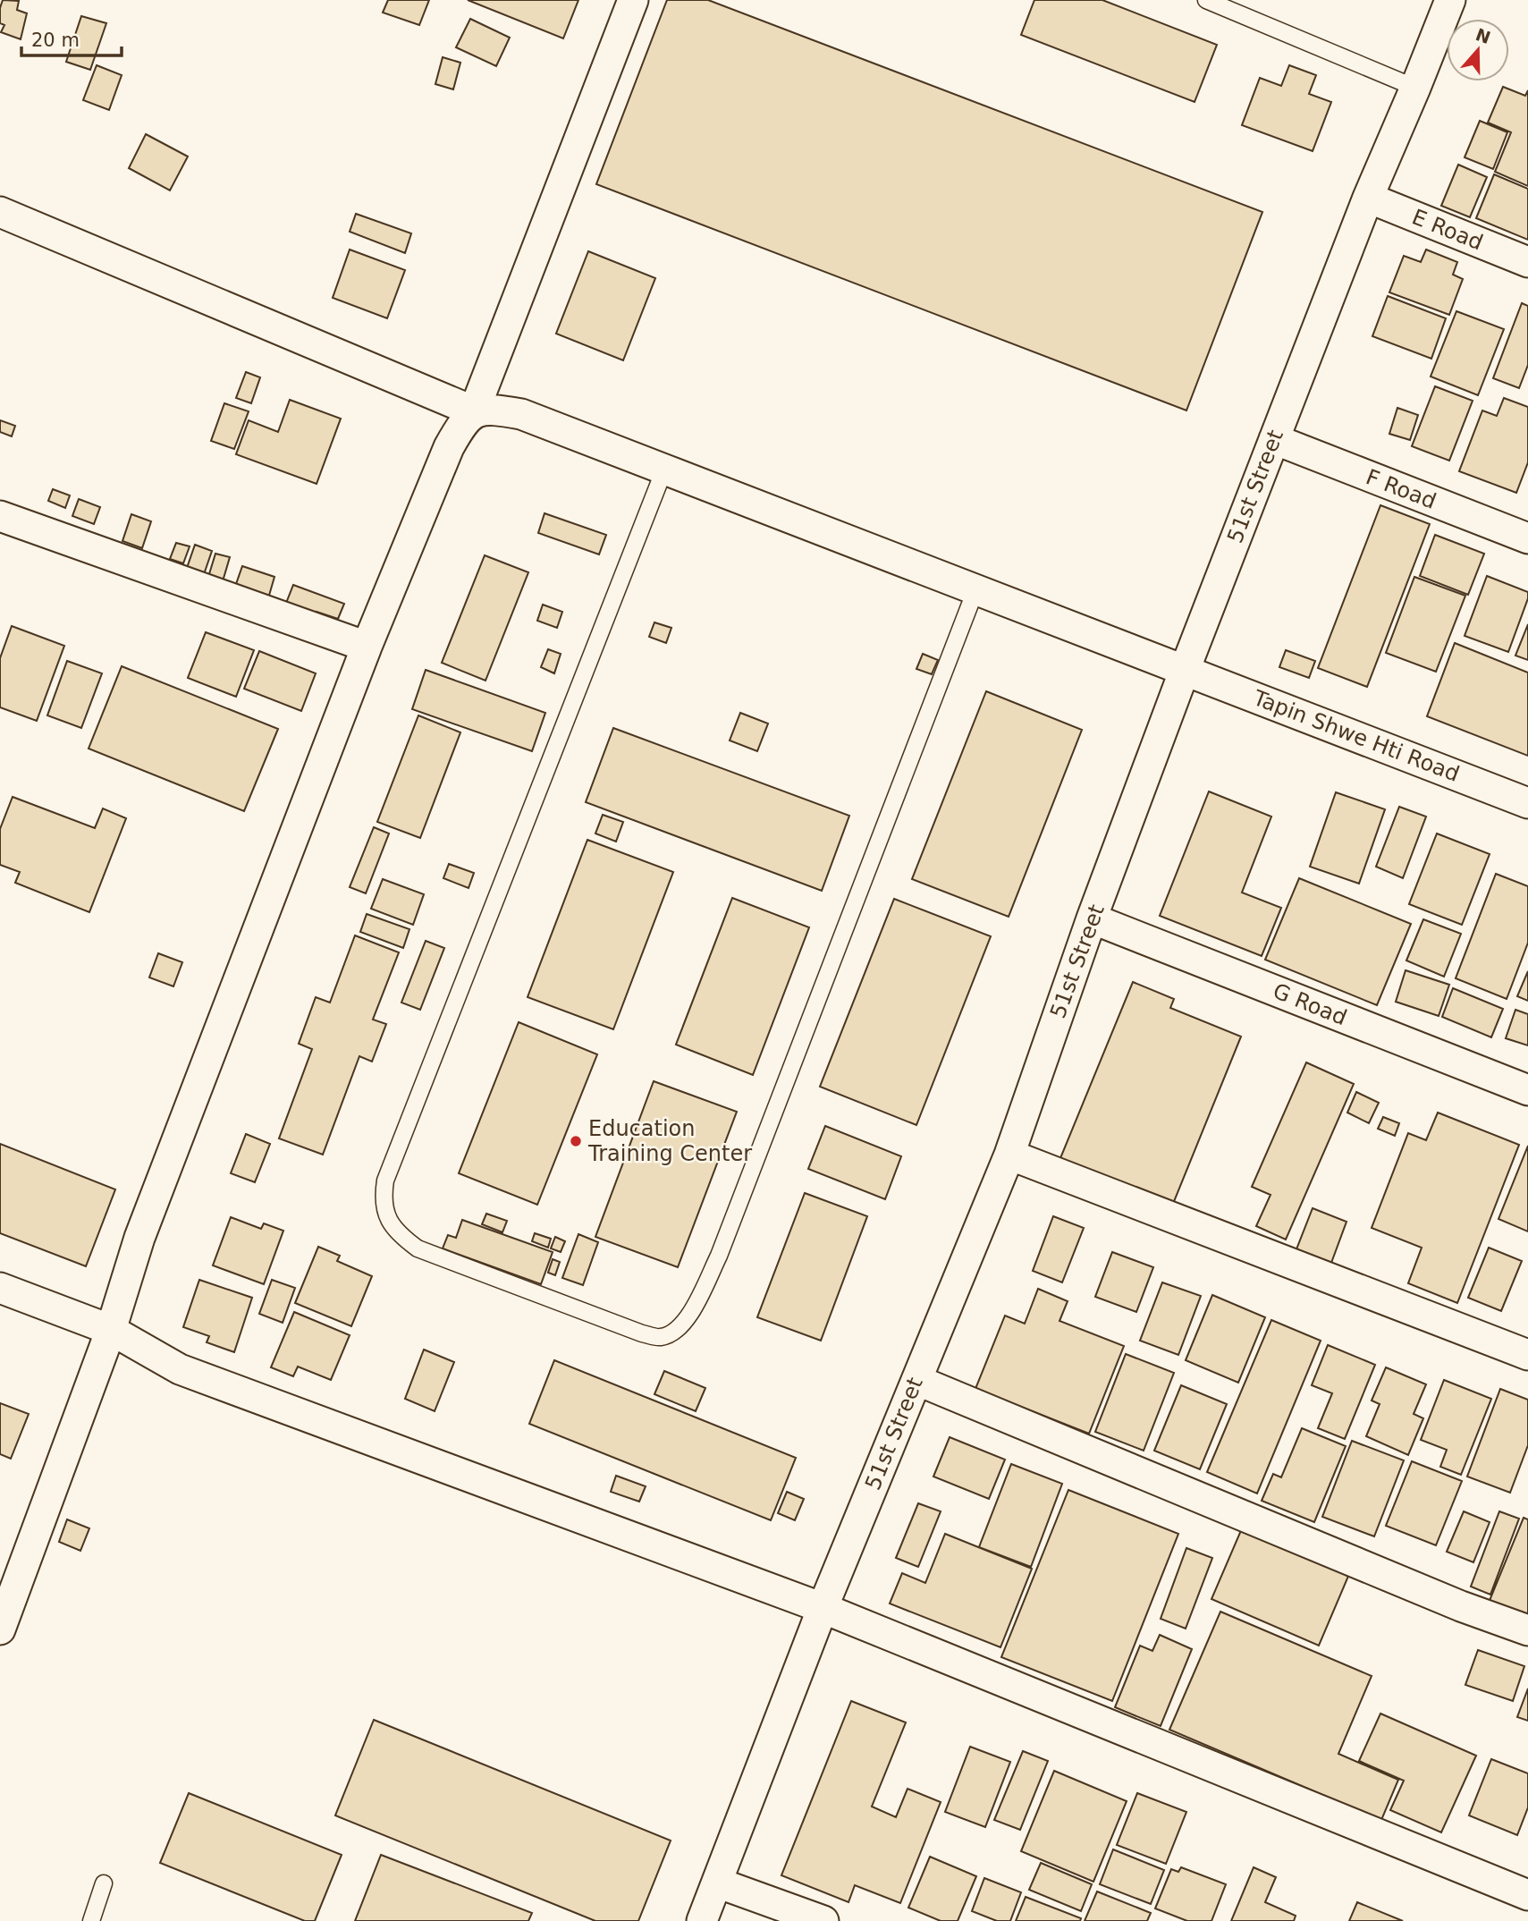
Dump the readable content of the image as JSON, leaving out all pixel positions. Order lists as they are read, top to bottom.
{
  "streets": {
    "street": [
      "E Road",
      "51st Street",
      "F Road",
      "Tapin Shwe Hti Road",
      "G Road"
    ]
  },
  "crossings": [
    ["E Road", "51st Street"],
    ["51st Street", "F Road"],
    ["51st Street", "Tapin Shwe Hti Road"],
    ["51st Street", "G Road"]
  ],
  "places": ["Education Training Center"],
  "scale_bar": "20 m",
  "north": "top"
}
